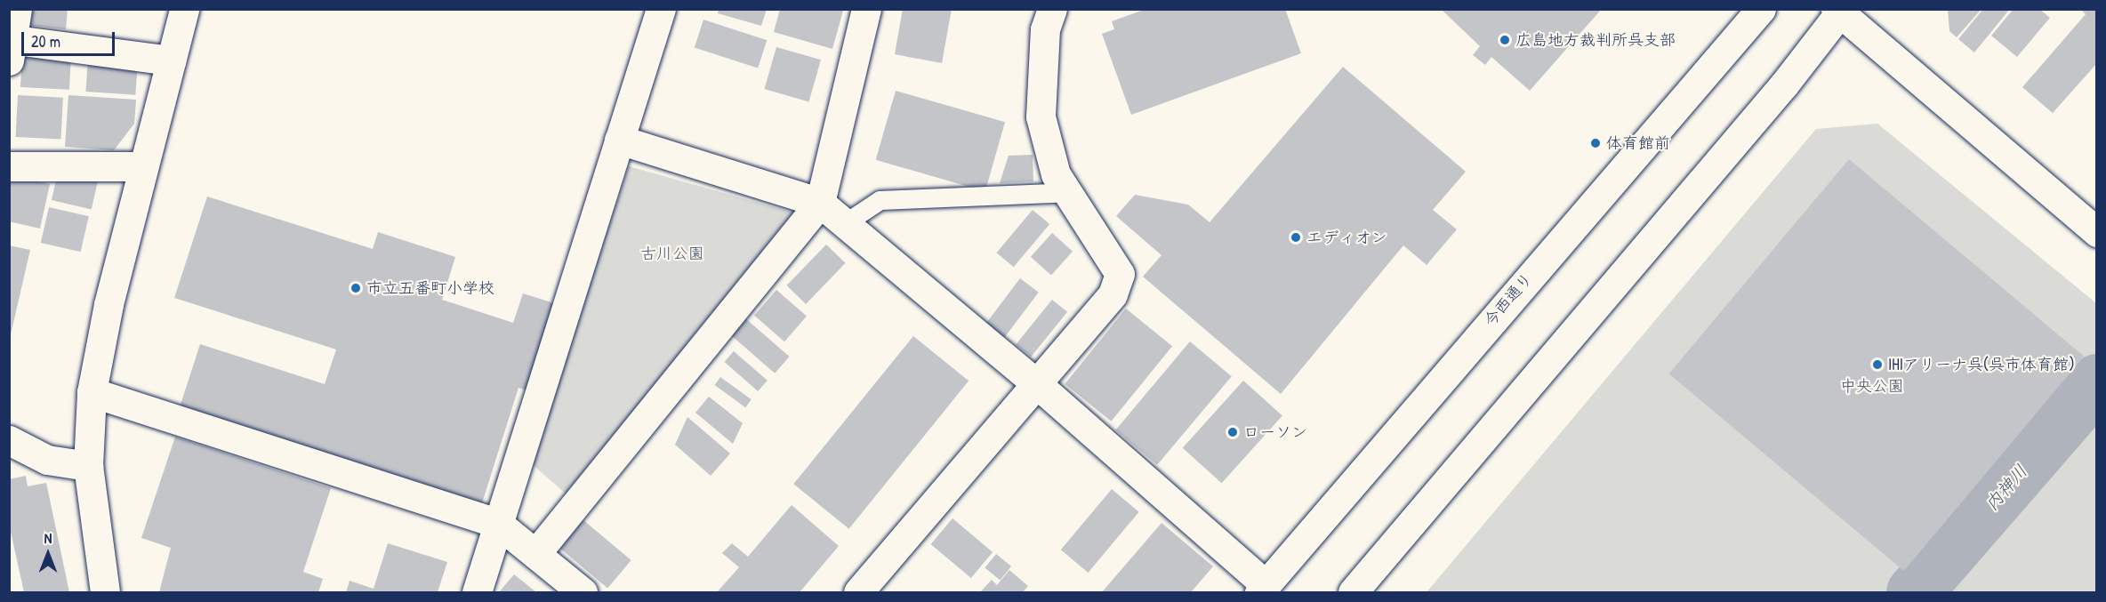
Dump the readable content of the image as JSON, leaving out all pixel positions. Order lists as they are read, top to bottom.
{
  "streets": {
    "street": ["今西通り"]
  },
  "water": ["内神川"],
  "parks": ["古川公園", "中央公園"],
  "places": [
    "広島地方裁判所呉支部",
    "体育館前",
    "エディオン",
    "市立五番町小学校",
    "IHIアリーナ呉(呉市体育館)",
    "ローソン"
  ],
  "scale_bar": "20 m",
  "north": "top"
}
